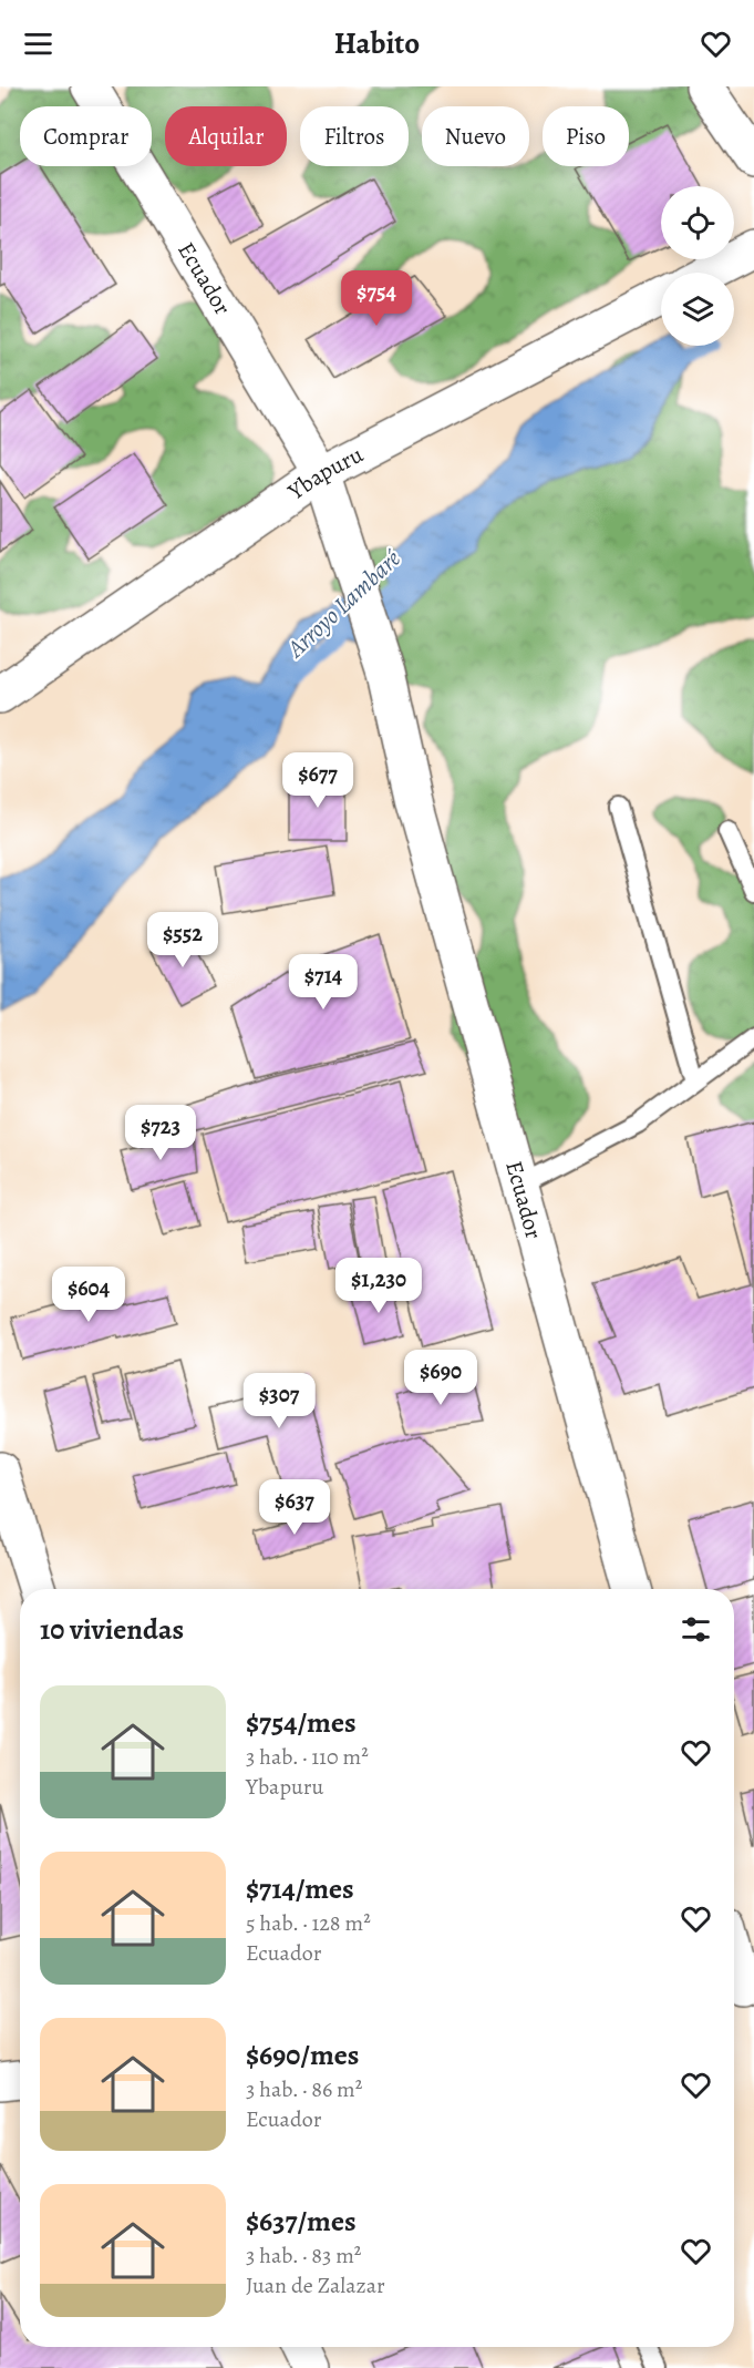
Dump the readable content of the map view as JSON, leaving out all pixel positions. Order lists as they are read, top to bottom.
{
  "streets": {
    "street": ["Ecuador", "Ybapuru"]
  },
  "crossings": [
    ["Ecuador", "Ybapuru"]
  ],
  "water": ["Arroyo Lambaré"],
  "page": {
    "header": "Habito",
    "chip": [
      "Comprar",
      "Alquilar",
      "Filtros",
      "Nuevo",
      "Piso"
    ],
    "price": [
      "$754",
      "$677",
      "$552",
      "$714",
      "$723",
      "$1,230",
      "$604",
      "$690",
      "$307",
      "$637"
    ],
    "heading": "10 viviendas",
    "list": [
      {
        "name": "$754/mes",
        "note": "3 hab. · 110 m² · Ybapuru"
      },
      {
        "name": "$714/mes",
        "note": "5 hab. · 128 m² · Ecuador"
      },
      {
        "name": "$690/mes",
        "note": "3 hab. · 86 m² · Ecuador"
      },
      {
        "name": "$637/mes",
        "note": "3 hab. · 83 m² · Juan de Zalazar"
      }
    ]
  }
}
